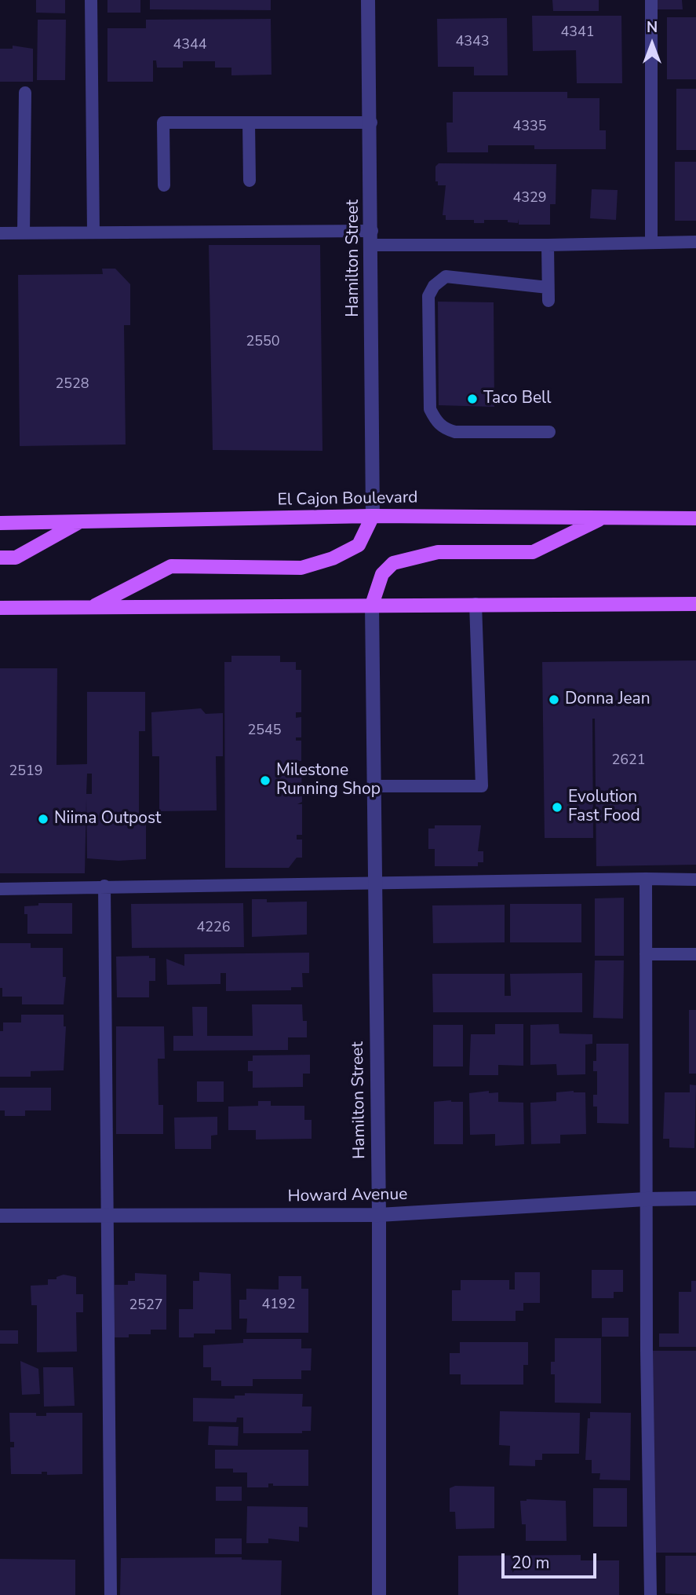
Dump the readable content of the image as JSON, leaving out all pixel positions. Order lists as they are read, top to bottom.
{
  "streets": {
    "main road": ["El Cajon Boulevard"],
    "street": ["Hamilton Street", "Howard Avenue"]
  },
  "crossings": [
    ["Hamilton Street", "El Cajon Boulevard"],
    ["Hamilton Street", "Howard Avenue"]
  ],
  "places": [
    "Taco Bell",
    "Donna Jean",
    "Milestone Running Shop",
    "Evolution Fast Food",
    "Niima Outpost"
  ],
  "house_numbers": [
    "4341",
    "4343",
    "4344",
    "4335",
    "4329",
    "2550",
    "2528",
    "2545",
    "2621",
    "2519",
    "4226",
    "4192",
    "2527"
  ],
  "scale_bar": "20 m",
  "north": "top"
}
